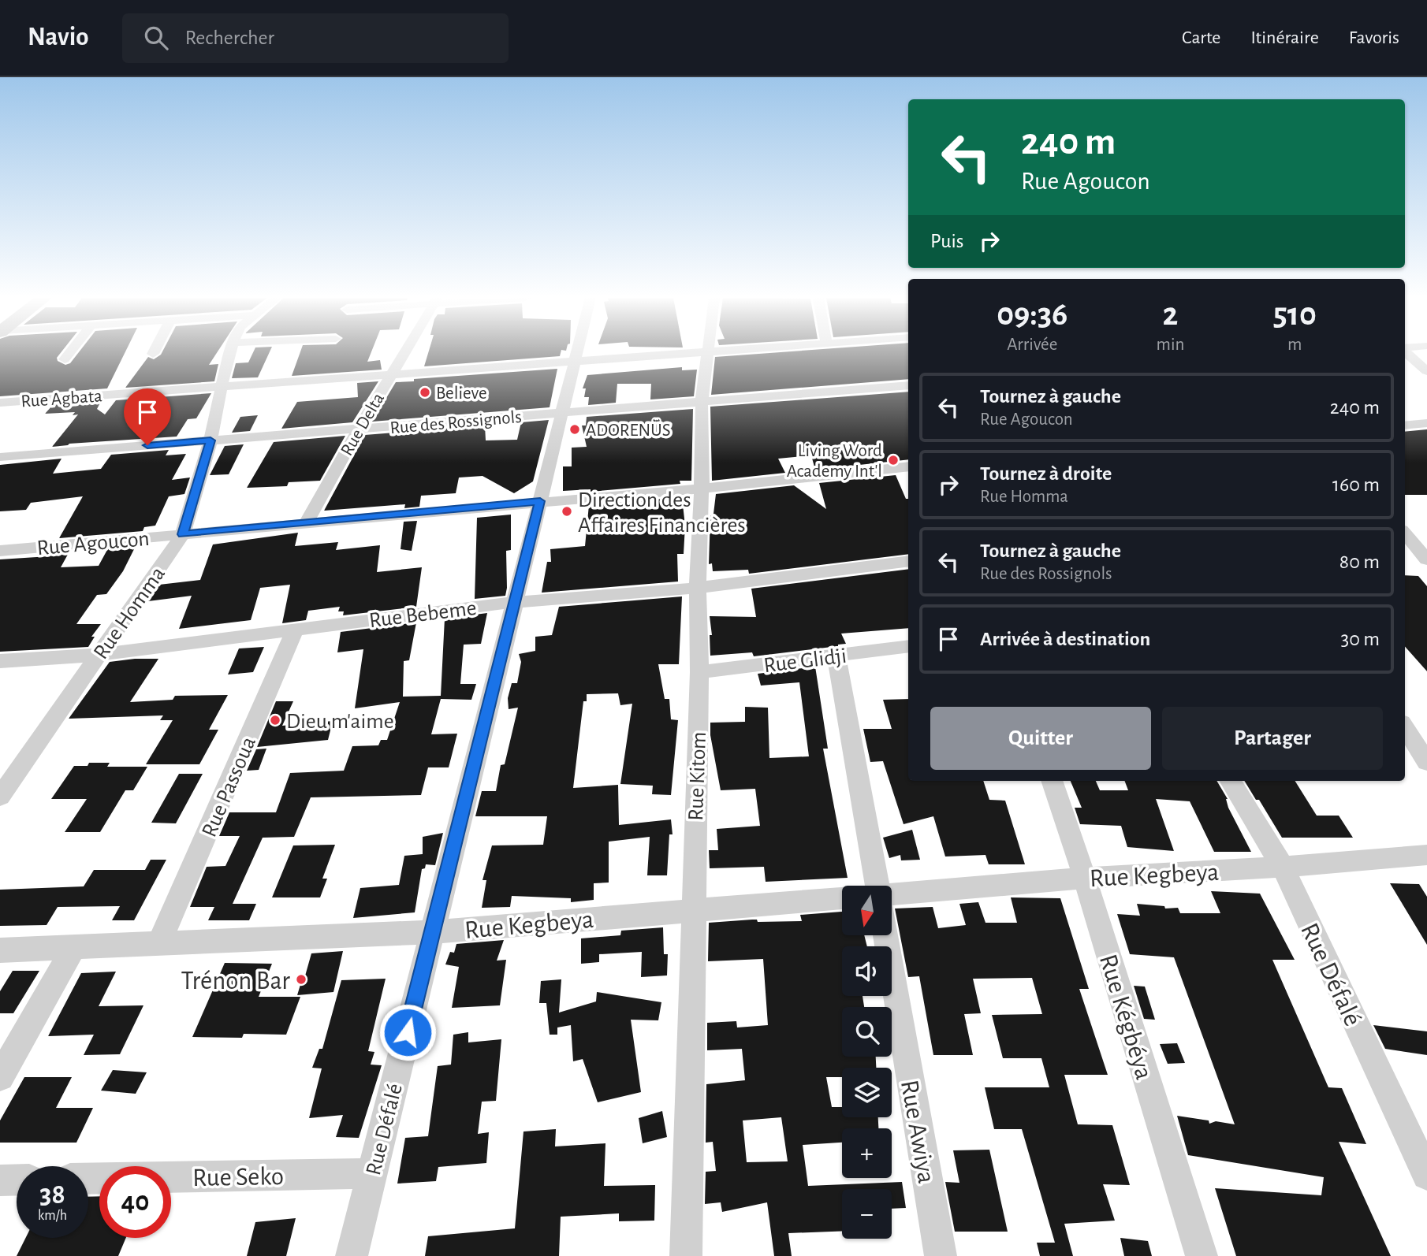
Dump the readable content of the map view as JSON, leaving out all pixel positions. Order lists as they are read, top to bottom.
{
  "streets": {
    "street": [
      "Rue Agbata",
      "Rue des Rossignols",
      "Rue Delta",
      "Rue Agoucon",
      "Rue Homma",
      "Rue Bebeme",
      "Rue Glidji",
      "Rue Kitom",
      "Rue Passoua",
      "Rue Kegbeya",
      "Rue Défalé",
      "Rue Kégbéya",
      "Rue Awiya",
      "Rue Seko"
    ]
  },
  "crossings": [
    ["Rue Agbata", "Rue Delta"],
    ["Rue Agbata", "Rue Homma"],
    ["Rue Agbata", "Rue Défalé"],
    ["Rue des Rossignols", "Rue Delta"],
    ["Rue des Rossignols", "Rue Homma"],
    ["Rue des Rossignols", "Rue Kitom"],
    ["Rue des Rossignols", "Rue Défalé"],
    ["Rue Delta", "Rue Agoucon"],
    ["Rue Agoucon", "Rue Homma"],
    ["Rue Agoucon", "Rue Kitom"],
    ["Rue Agoucon", "Rue Défalé"],
    ["Rue Homma", "Rue Bebeme"],
    ["Rue Bebeme", "Rue Kitom"],
    ["Rue Bebeme", "Rue Passoua"],
    ["Rue Bebeme", "Rue Défalé"],
    ["Rue Glidji", "Rue Kitom"],
    ["Rue Kitom", "Rue Kegbeya"],
    ["Rue Passoua", "Rue Kegbeya"],
    ["Rue Kegbeya", "Rue Défalé"],
    ["Rue Kegbeya", "Rue Kégbéya"],
    ["Rue Défalé", "Rue Seko"]
  ],
  "places": [
    "Believe",
    "ADORENÜS",
    "Living Word Academy Int'l",
    "Direction des Affaires Financières",
    "Dieu m'aime",
    "Trénon Bar"
  ],
  "north": "bottom",
  "page": {
    "header": "Navio",
    "search": "Rechercher",
    "nav": ["Carte", "Itinéraire", "Favoris"],
    "turn": ["240 m", "Rue Agoucon"],
    "then": "Puis",
    "eta": [
      "09:36",
      "Arrivée",
      "2",
      "min",
      "510",
      "m"
    ],
    "list": [
      {
        "name": "Tournez à gauche",
        "note": "Rue Agoucon",
        "value": "240 m"
      },
      {
        "name": "Tournez à droite",
        "note": "Rue Homma",
        "value": "160 m"
      },
      {
        "name": "Tournez à gauche",
        "note": "Rue des Rossignols",
        "value": "80 m"
      },
      {
        "name": "Arrivée à destination",
        "value": "30 m"
      }
    ],
    "buttons": ["Quitter", "Partager"],
    "map_buttons": ["+", "−"],
    "speed": "38 km/h",
    "limit": "40"
  }
}
